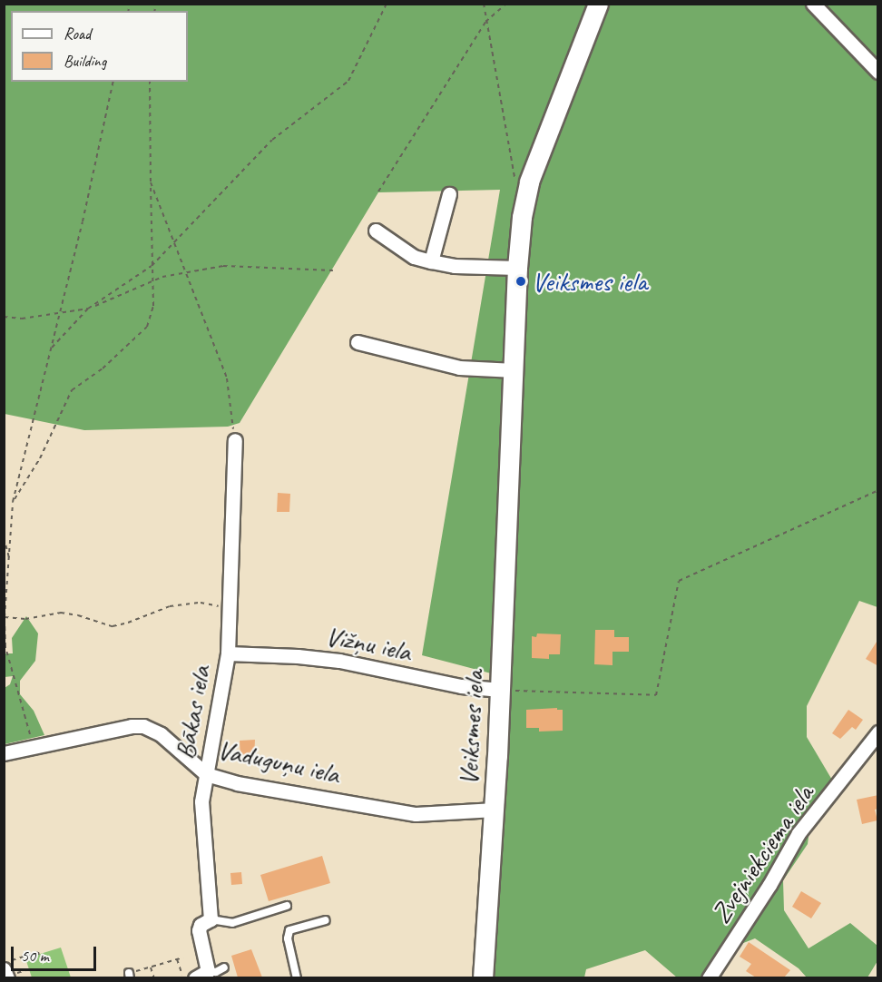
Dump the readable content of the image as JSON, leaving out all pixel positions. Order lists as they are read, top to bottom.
{
  "streets": {
    "main road": ["Veiksmes iela"],
    "street": [
      "Vižņu iela",
      "Bākas iela",
      "Vaduguņu iela",
      "Zvejniekciema iela"
    ]
  },
  "crossings": [
    ["Vižņu iela", "Bākas iela"],
    ["Vižņu iela", "Veiksmes iela"],
    ["Bākas iela", "Vaduguņu iela"],
    ["Veiksmes iela", "Vaduguņu iela"]
  ],
  "places": ["Veiksmes iela"],
  "legend": ["Road", "Building"],
  "scale_bar": "50 m"
}
